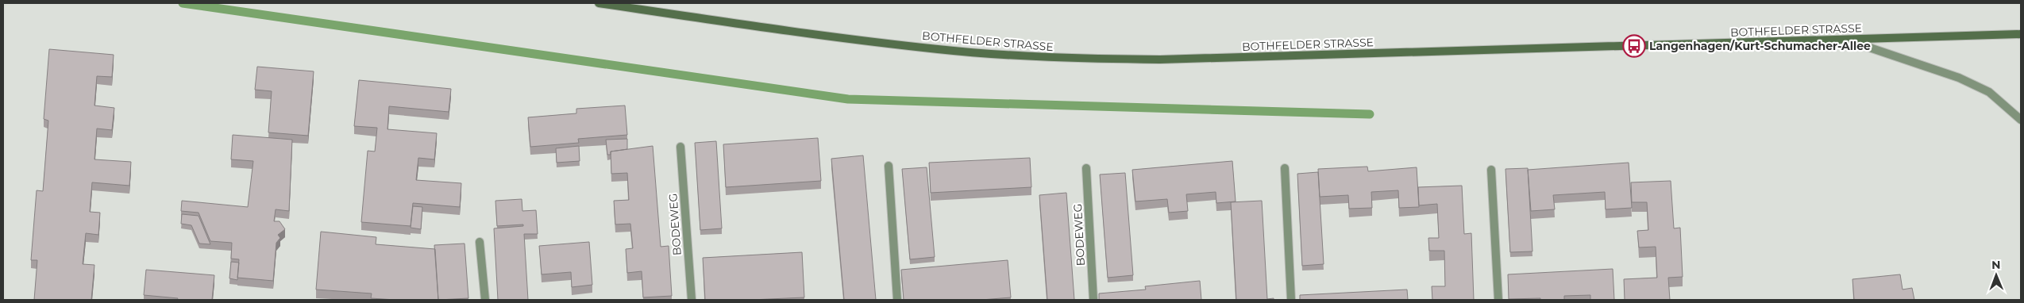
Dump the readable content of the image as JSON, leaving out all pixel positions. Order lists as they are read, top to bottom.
{
  "streets": {
    "main road": ["BOTHFELDER STRASSE"],
    "street": ["BODEWEG"]
  },
  "places": {
    "bus stop": ["Langenhagen/Kurt-Schumacher-Allee"]
  },
  "north": "top"
}
